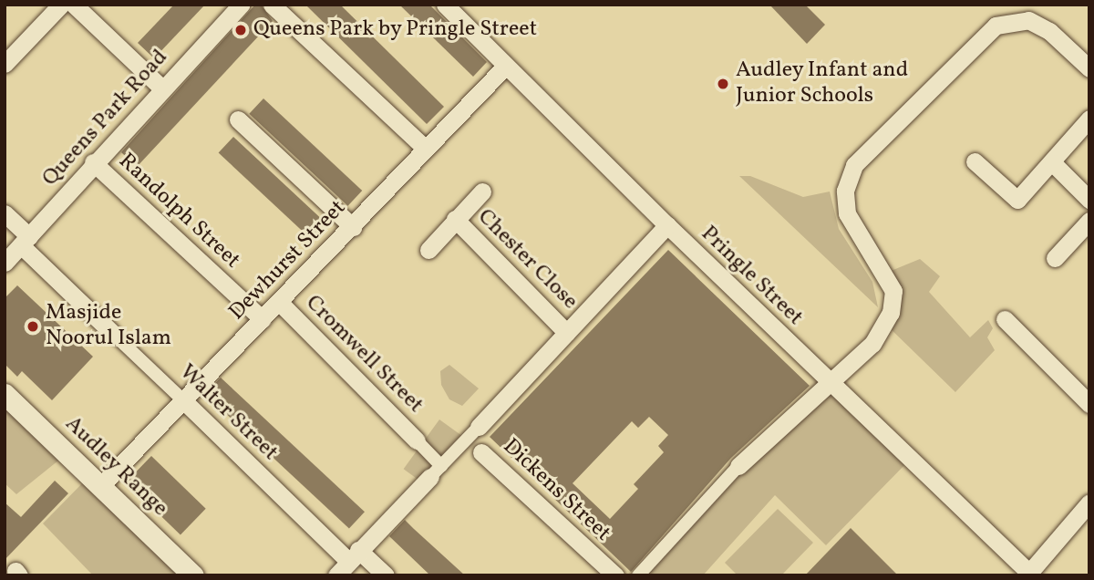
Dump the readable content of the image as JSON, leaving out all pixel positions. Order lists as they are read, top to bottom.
{
  "streets": {
    "street": [
      "Queens Park Road",
      "Randolph Street",
      "Chester Close",
      "Dewhurst Street",
      "Pringle Street",
      "Cromwell Street",
      "Walter Street",
      "Audley Range",
      "Dickens Street"
    ]
  },
  "crossings": [
    ["Queens Park Road", "Randolph Street"],
    ["Queens Park Road", "Walter Street"],
    ["Randolph Street", "Dewhurst Street"],
    ["Chester Close", "Pringle Street"],
    ["Chester Close", "Dickens Street"],
    ["Dewhurst Street", "Pringle Street"],
    ["Dewhurst Street", "Cromwell Street"],
    ["Dewhurst Street", "Walter Street"],
    ["Dewhurst Street", "Audley Range"]
  ],
  "places": ["Queens Park by Pringle Street", "Audley Infant and Junior Schools", "Masjide Noorul Islam"]
}
